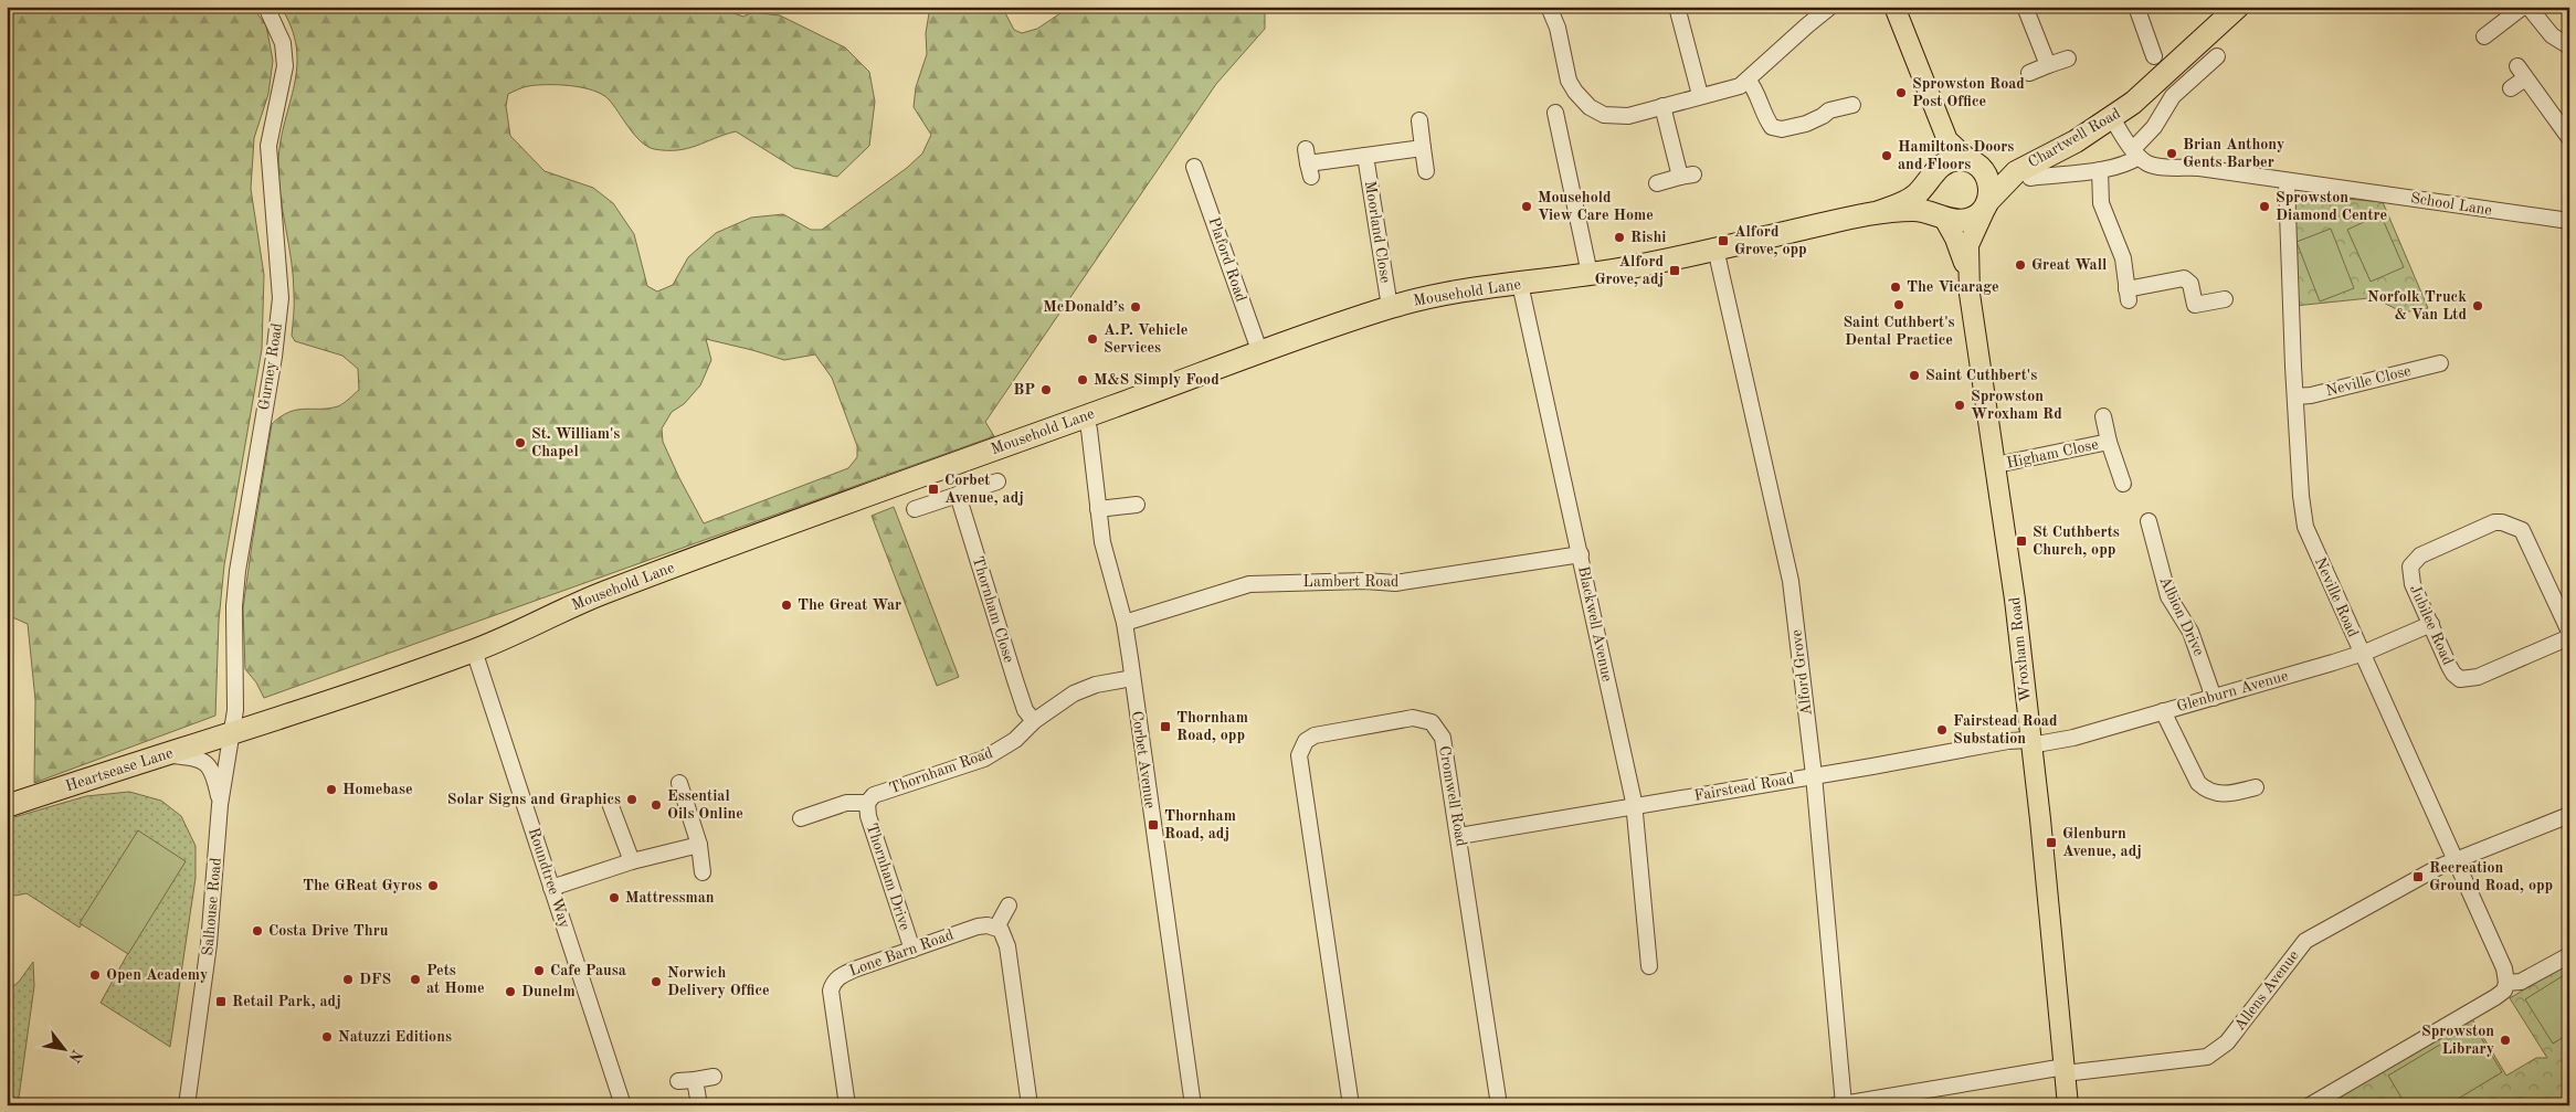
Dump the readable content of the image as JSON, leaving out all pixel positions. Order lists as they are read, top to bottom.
{
  "streets": {
    "highway": ["Chartwell Road", "Mousehold Lane", "Heartsease Lane"],
    "main road": ["Wroxham Road"],
    "street": [
      "School Lane",
      "Moorland Close",
      "Plaford Road",
      "Gurney Road",
      "Neville Close",
      "Higham Close",
      "Lambert Road",
      "Neville Road",
      "Thornham Close",
      "Albion Drive",
      "Blackwell Avenue",
      "Jubilee Road",
      "Alford Grove",
      "Glenburn Avenue",
      "Corbet Avenue",
      "Thornham Road",
      "Fairstead Road",
      "Cromwell Road",
      "Thornham Drive",
      "Roundtree Way",
      "Salhouse Road",
      "Lone Barn Road",
      "Allens Avenue"
    ]
  },
  "crossings": [
    ["Chartwell Road", "Mousehold Lane"],
    ["Chartwell Road", "Wroxham Road"],
    ["School Lane", "Neville Road"],
    ["Moorland Close", "Mousehold Lane"],
    ["Plaford Road", "Mousehold Lane"],
    ["Mousehold Lane", "Gurney Road"],
    ["Mousehold Lane", "Blackwell Avenue"],
    ["Mousehold Lane", "Wroxham Road"],
    ["Mousehold Lane", "Alford Grove"],
    ["Mousehold Lane", "Corbet Avenue"],
    ["Mousehold Lane", "Heartsease Lane"],
    ["Mousehold Lane", "Roundtree Way"],
    ["Mousehold Lane", "Salhouse Road"],
    ["Gurney Road", "Heartsease Lane"],
    ["Gurney Road", "Salhouse Road"],
    ["Neville Close", "Neville Road"],
    ["Higham Close", "Wroxham Road"],
    ["Lambert Road", "Blackwell Avenue"],
    ["Lambert Road", "Corbet Avenue"],
    ["Neville Road", "Glenburn Avenue"],
    ["Neville Road", "Allens Avenue"],
    ["Thornham Close", "Thornham Road"],
    ["Albion Drive", "Glenburn Avenue"],
    ["Blackwell Avenue", "Fairstead Road"],
    ["Jubilee Road", "Glenburn Avenue"],
    ["Wroxham Road", "Glenburn Avenue"],
    ["Wroxham Road", "Fairstead Road"],
    ["Wroxham Road", "Allens Avenue"],
    ["Alford Grove", "Fairstead Road"],
    ["Alford Grove", "Allens Avenue"],
    ["Glenburn Avenue", "Fairstead Road"],
    ["Corbet Avenue", "Thornham Road"],
    ["Heartsease Lane", "Salhouse Road"],
    ["Thornham Road", "Thornham Drive"],
    ["Fairstead Road", "Cromwell Road"],
    ["Thornham Drive", "Lone Barn Road"]
  ],
  "places": {
    "other": [
      "Sprowston Road Post Office",
      "Brian Anthony Gents Barber",
      "Hamiltons Doors and Floors",
      "Mousehold View Care Home",
      "Sprowston Diamond Centre",
      "Rishi",
      "Great Wall",
      "The Vicarage",
      "Saint Cuthbert's Dental Practice",
      "Norfolk Truck & Van Ltd",
      "McDonald’s",
      "A.P. Vehicle Services",
      "Saint Cuthbert's",
      "M&S Simply Food",
      "BP",
      "Sprowston Wroxham Rd",
      "St. William's Chapel",
      "The Great War",
      "Fairstead Road Substation",
      "Homebase",
      "Solar Signs and Graphics",
      "Essential Oils Online",
      "The GReat Gyros",
      "Mattressman",
      "Costa Drive Thru",
      "Cafe Pausa",
      "Open Academy",
      "DFS",
      "Pets at Home",
      "Norwich Delivery Office",
      "Dunelm",
      "Natuzzi Editions",
      "Sprowston Library"
    ],
    "transit": [
      "Alford Grove, opp",
      "Alford Grove, adj",
      "Corbet Avenue, adj",
      "St Cuthberts Church, opp",
      "Thornham Road, opp",
      "Thornham Road, adj",
      "Glenburn Avenue, adj",
      "Recreation Ground Road, opp",
      "Retail Park, adj"
    ]
  },
  "north": "bottom right"
}
